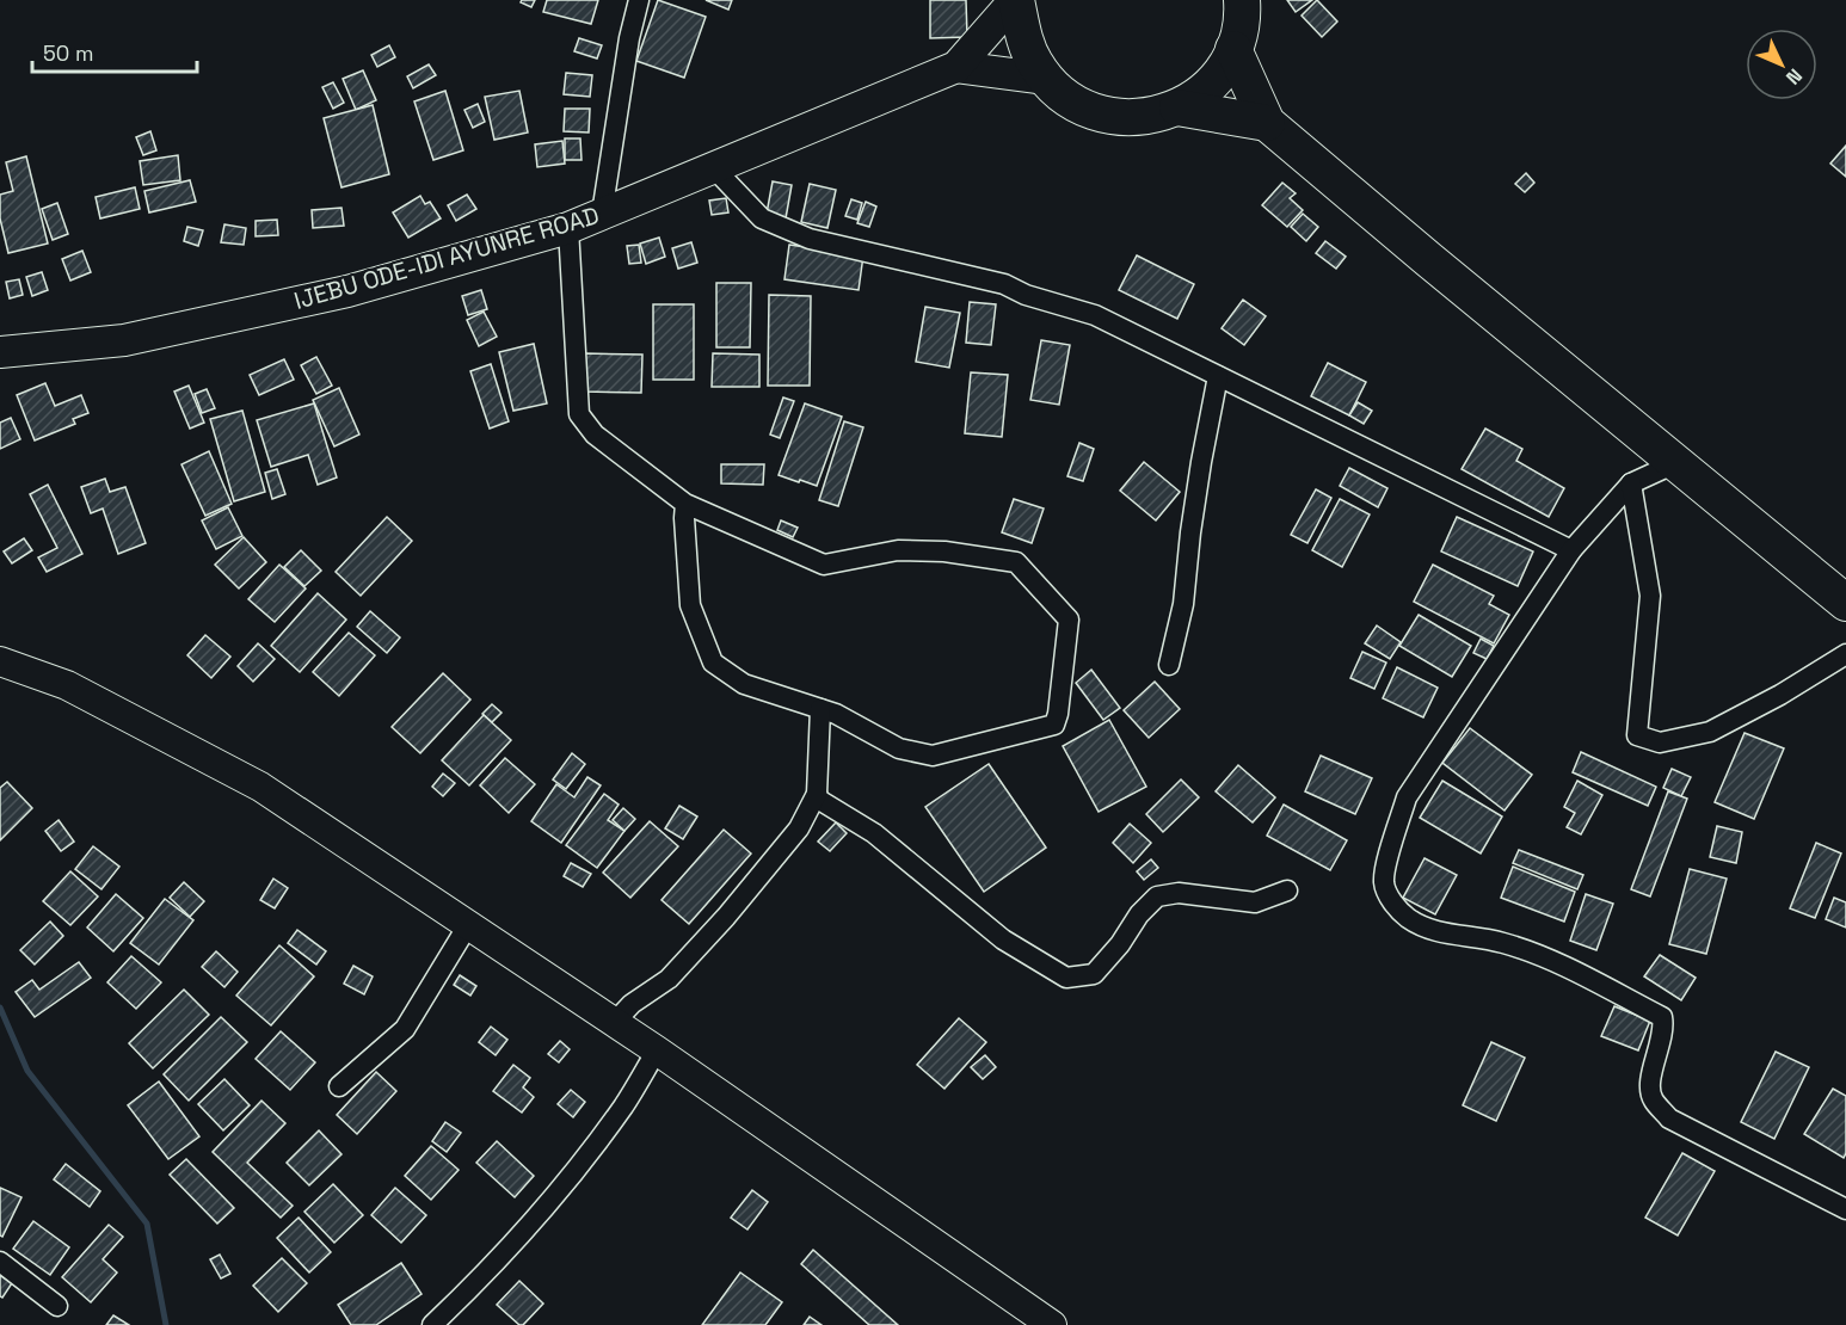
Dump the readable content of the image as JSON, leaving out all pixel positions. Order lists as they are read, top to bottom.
{
  "streets": {
    "main road": ["IJEBU ODE-IDI AYUNRE ROAD"]
  },
  "scale_bar": "50 m",
  "north": "bottom right"
}
